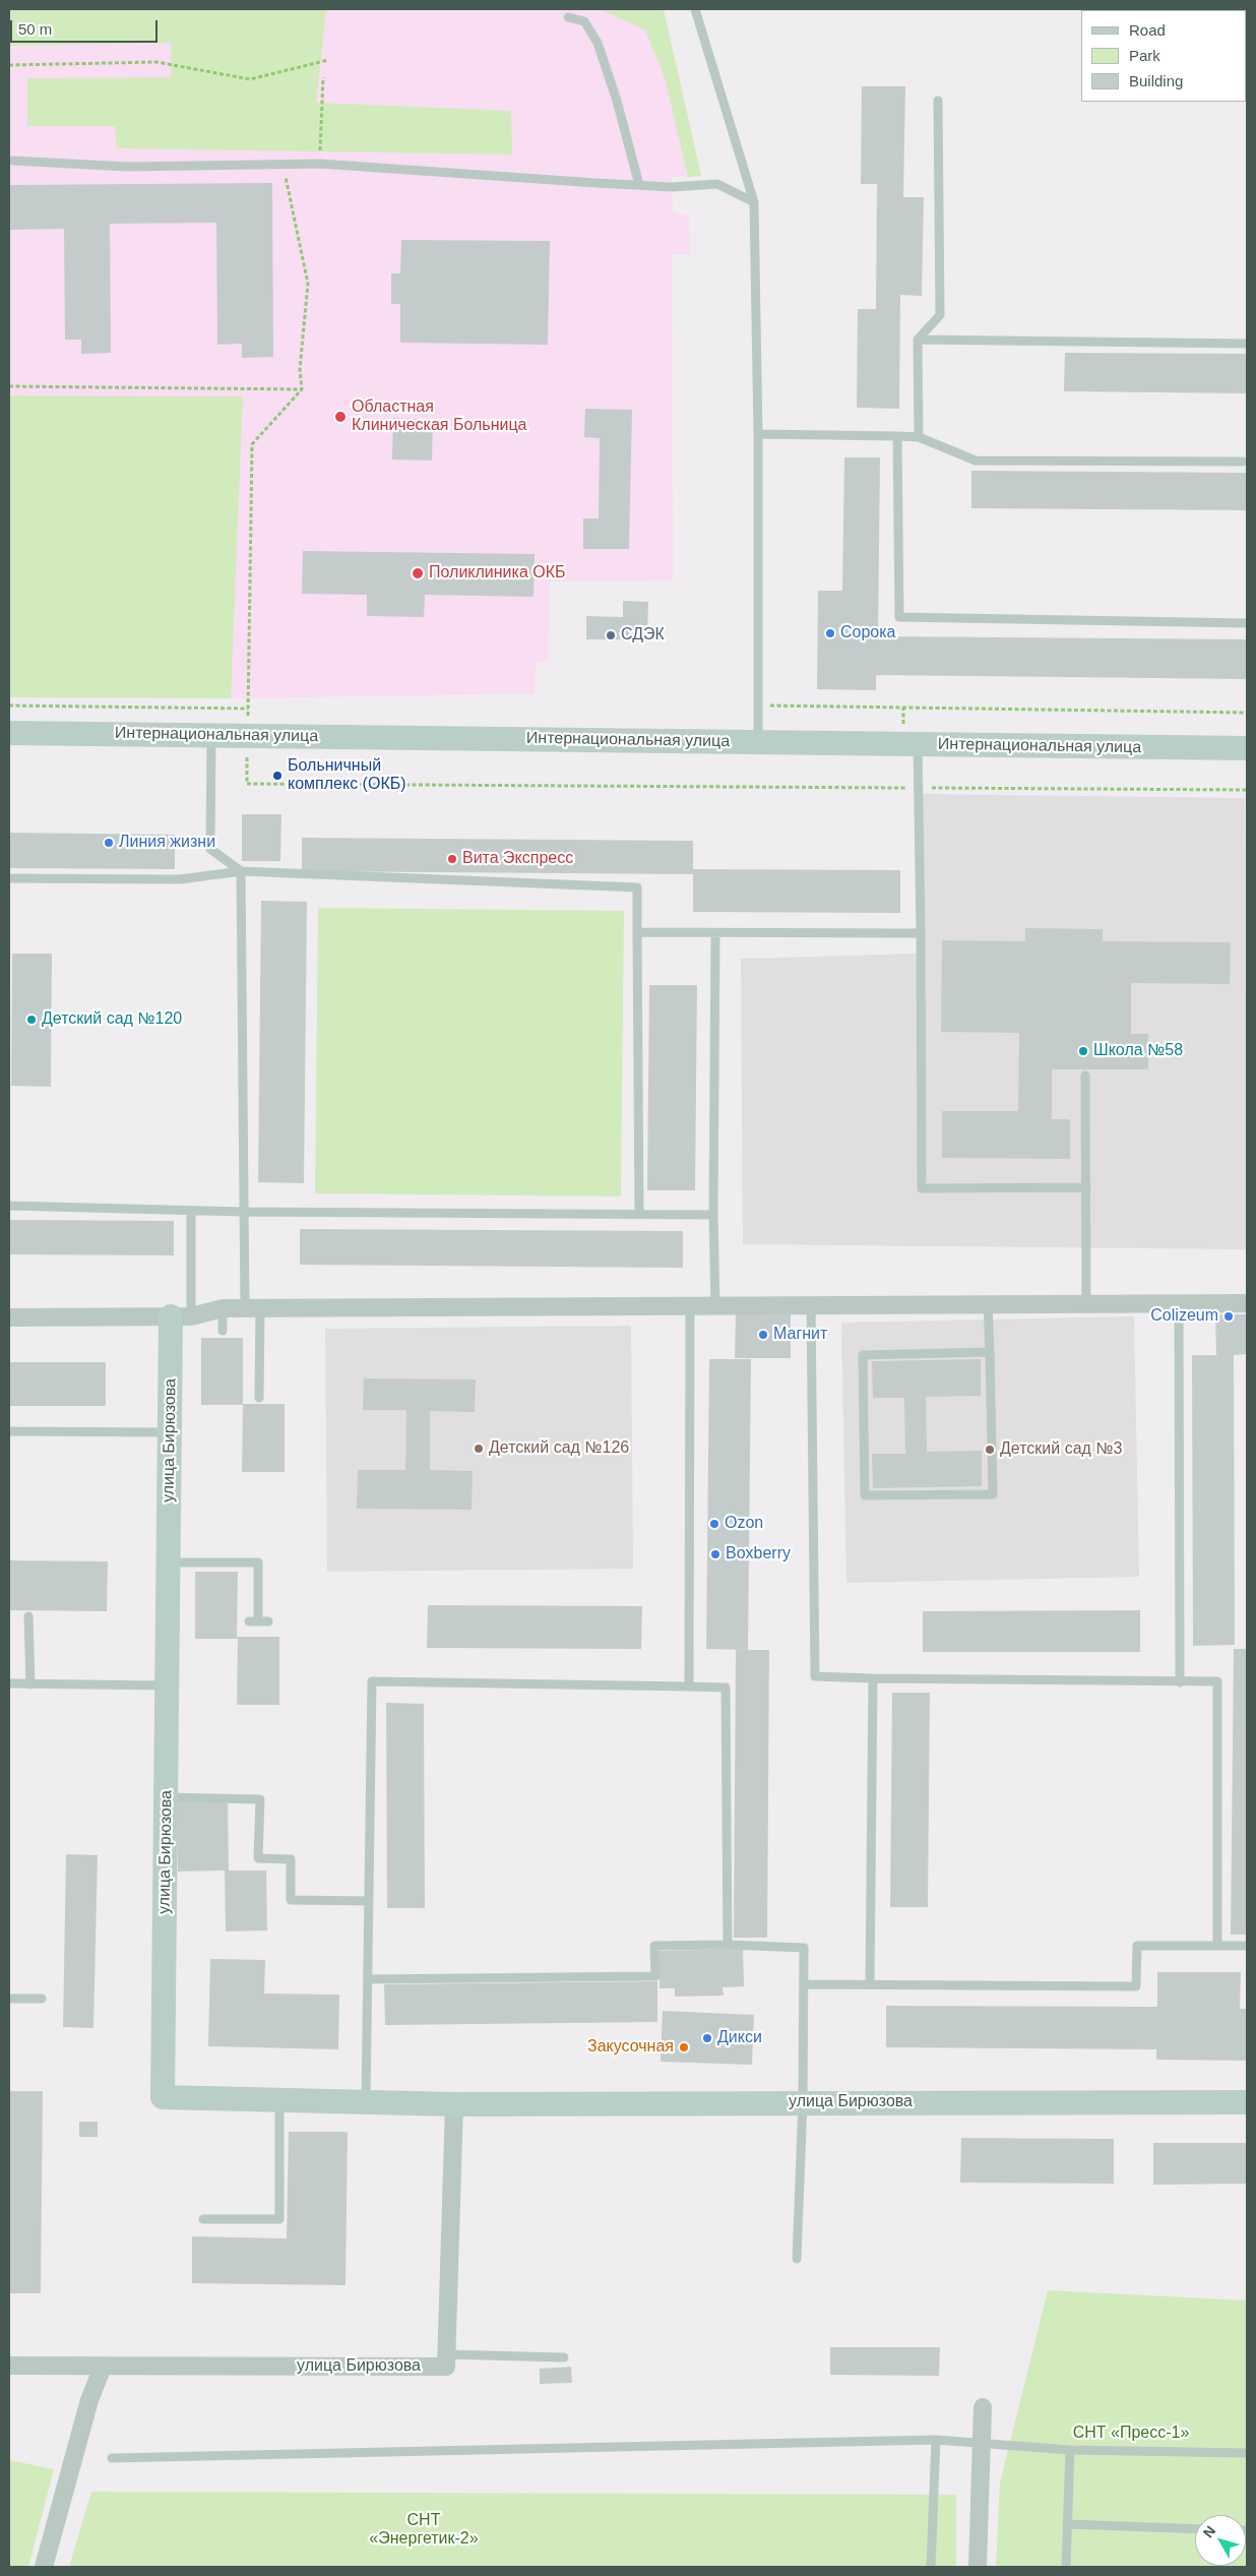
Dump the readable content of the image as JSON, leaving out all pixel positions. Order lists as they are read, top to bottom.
{
  "streets": {
    "street": ["Интернациональная улица", "улица Бирюзова"]
  },
  "parks": ["СНТ «Пресс-1»", "СНТ «Энергетик-2»"],
  "places": [
    "Областная Клиническая Больница",
    "Поликлиника ОКБ",
    "Сорока",
    "СДЭК",
    "Больничный комплекс (ОКБ)",
    "Линия жизни",
    "Вита Экспресс",
    "Детский сад №120",
    "Школа №58",
    "Colizeum",
    "Магнит",
    "Детский сад №126",
    "Детский сад №3",
    "Ozon",
    "Boxberry",
    "Дикси",
    "Закусочная"
  ],
  "legend": ["Road", "Park", "Building"],
  "scale_bar": "50 m",
  "north": "top left"
}
